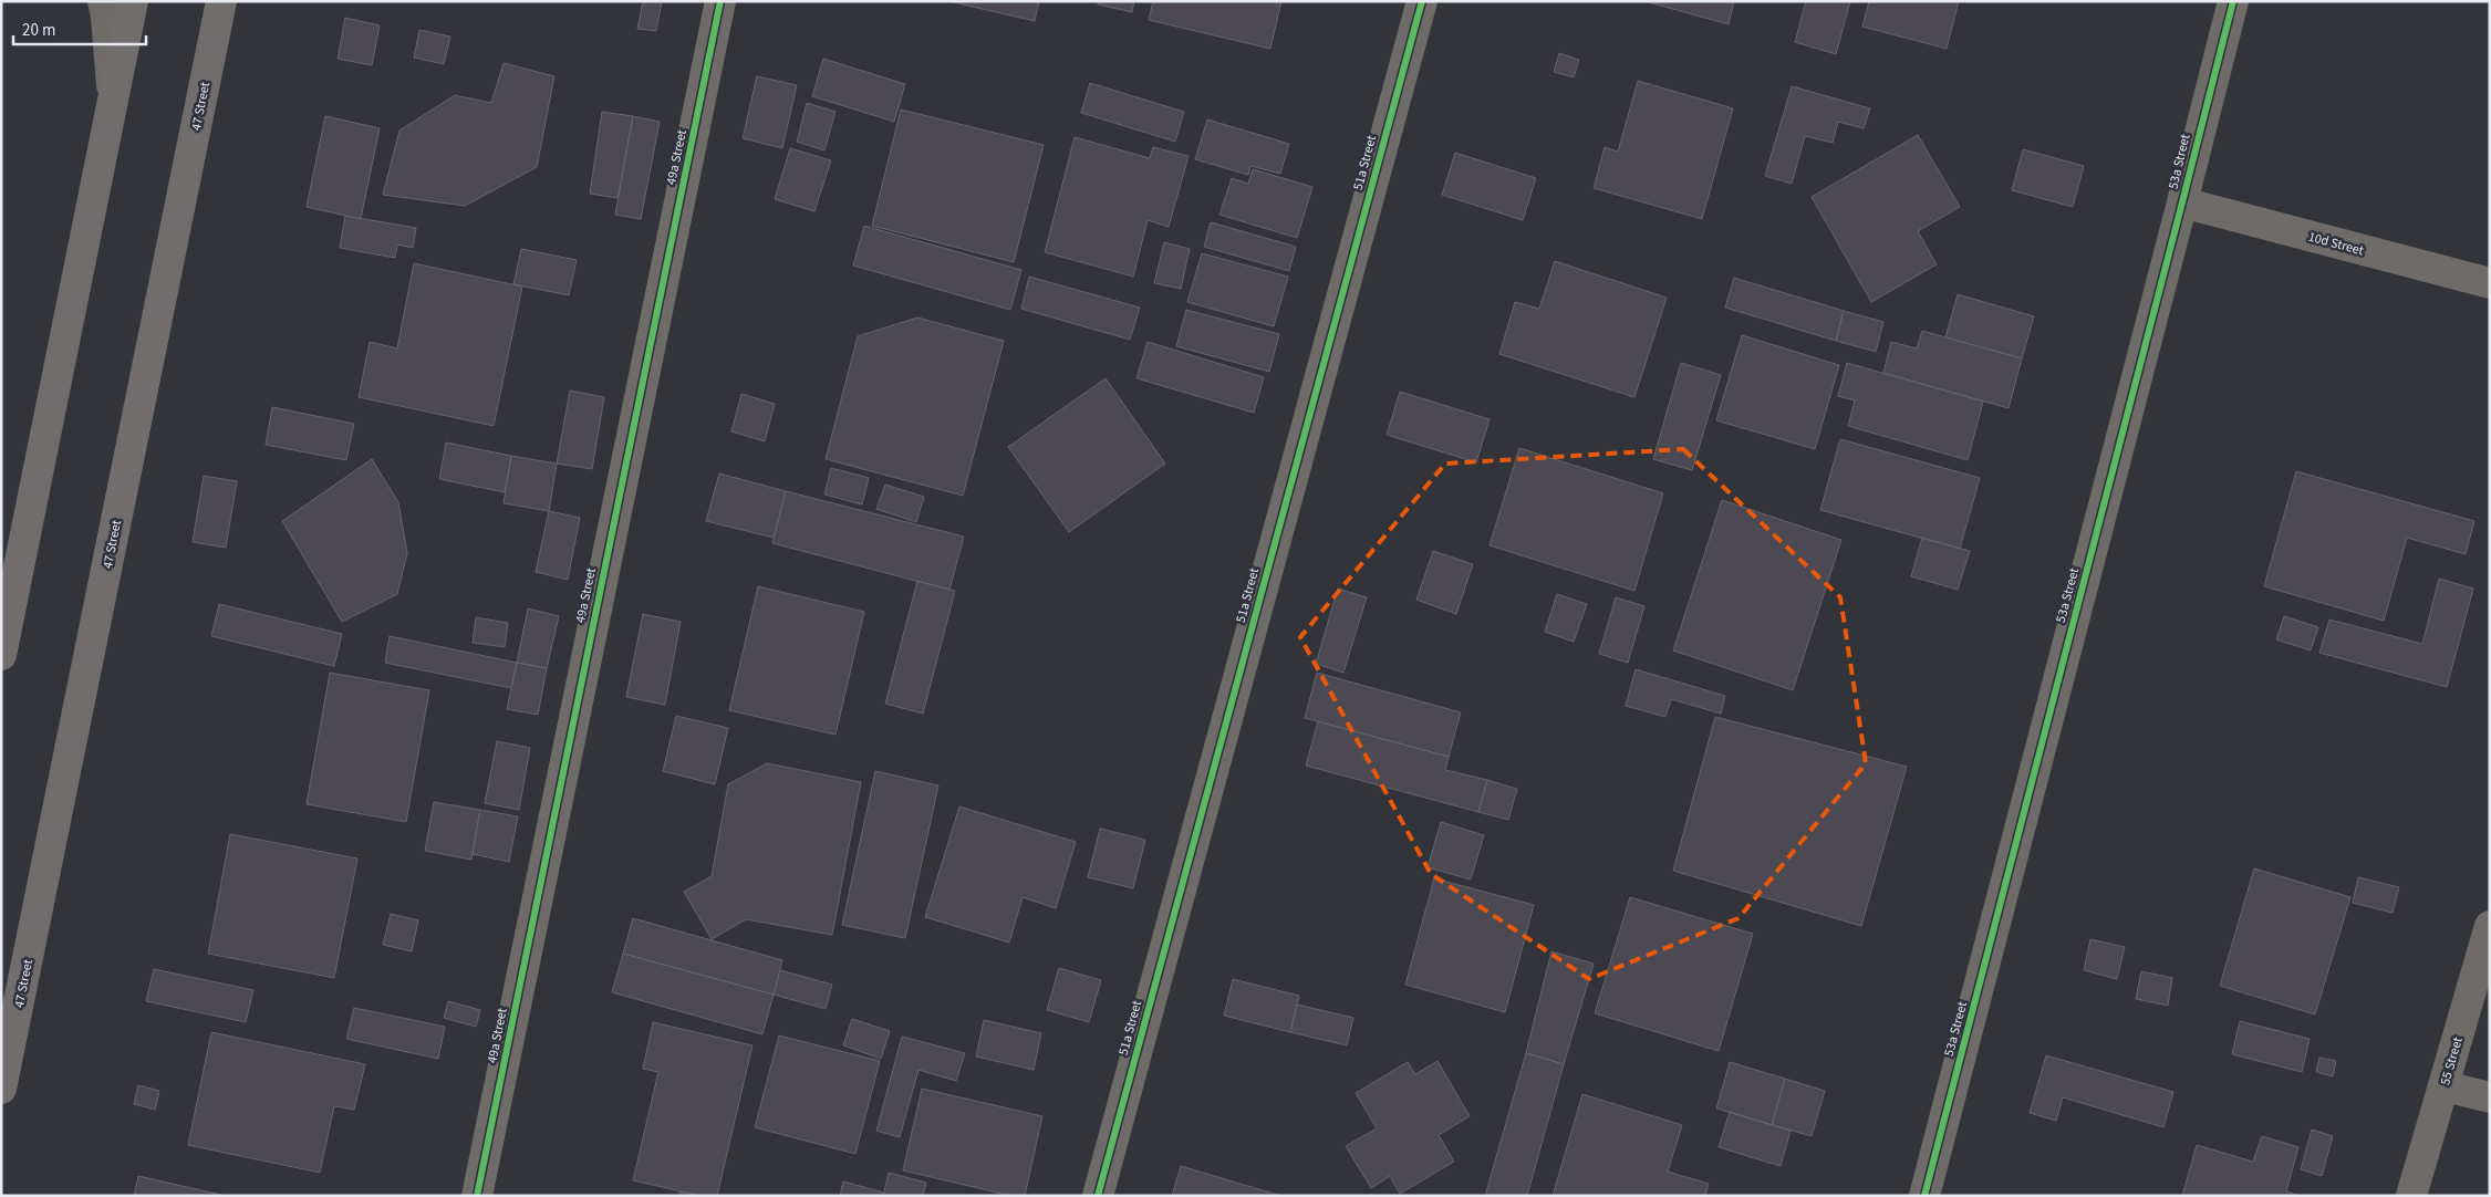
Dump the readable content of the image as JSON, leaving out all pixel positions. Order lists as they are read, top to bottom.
{
  "streets": {
    "street": [
      "47 Street",
      "49a Street",
      "53a Street",
      "51a Street",
      "10d Street",
      "55 Street"
    ]
  },
  "crossings": [
    ["53a Street", "10d Street"]
  ],
  "scale_bar": "20 m"
}
